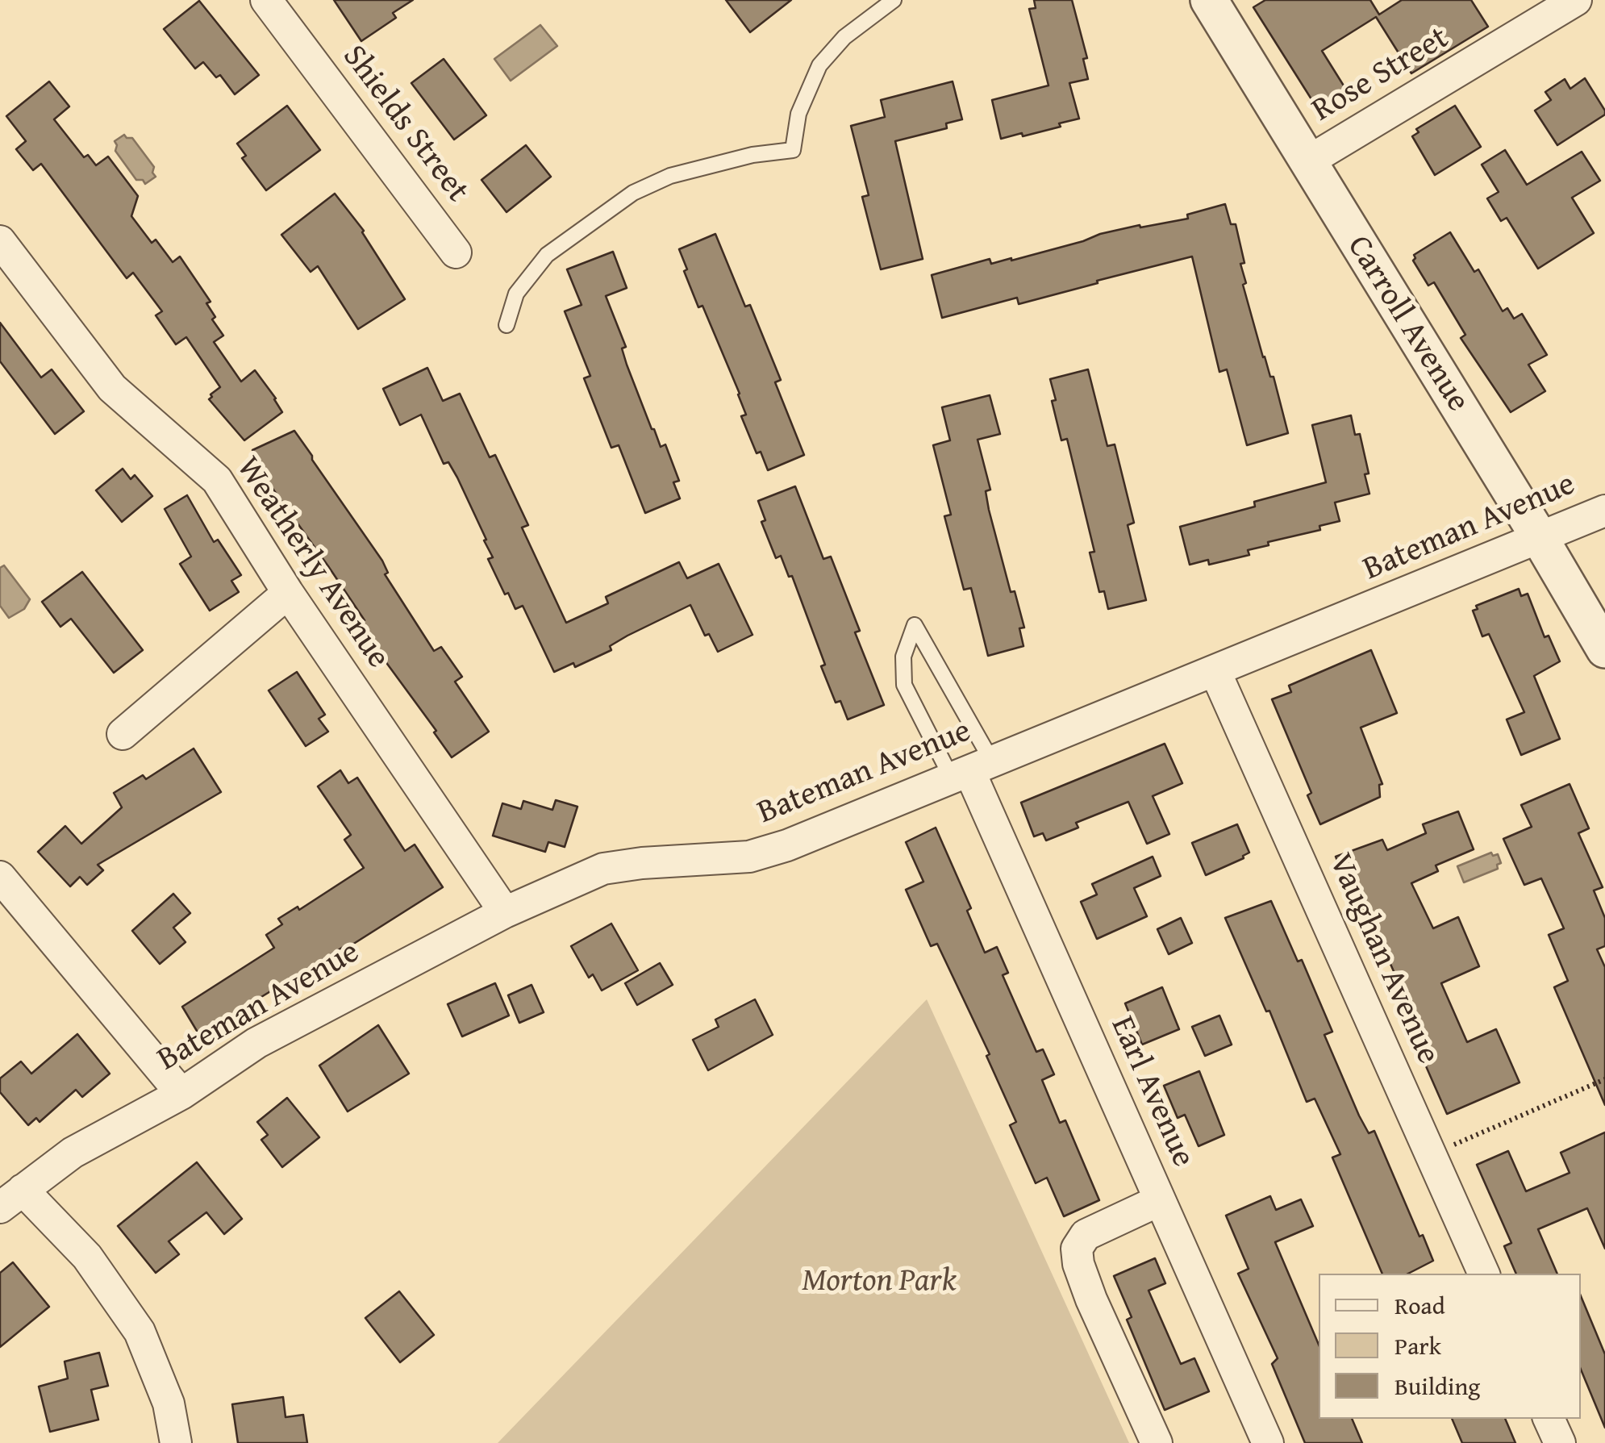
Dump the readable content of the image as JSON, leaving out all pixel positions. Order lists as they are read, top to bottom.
{
  "streets": {
    "street": [
      "Rose Street",
      "Shields Street",
      "Carroll Avenue",
      "Bateman Avenue",
      "Weatherly Avenue",
      "Vaughan Avenue",
      "Earl Avenue"
    ]
  },
  "crossings": [
    ["Rose Street", "Carroll Avenue"],
    ["Carroll Avenue", "Bateman Avenue"],
    ["Bateman Avenue", "Weatherly Avenue"],
    ["Bateman Avenue", "Vaughan Avenue"],
    ["Bateman Avenue", "Earl Avenue"]
  ],
  "parks": ["Morton Park"],
  "legend": ["Road", "Park", "Building"]
}
